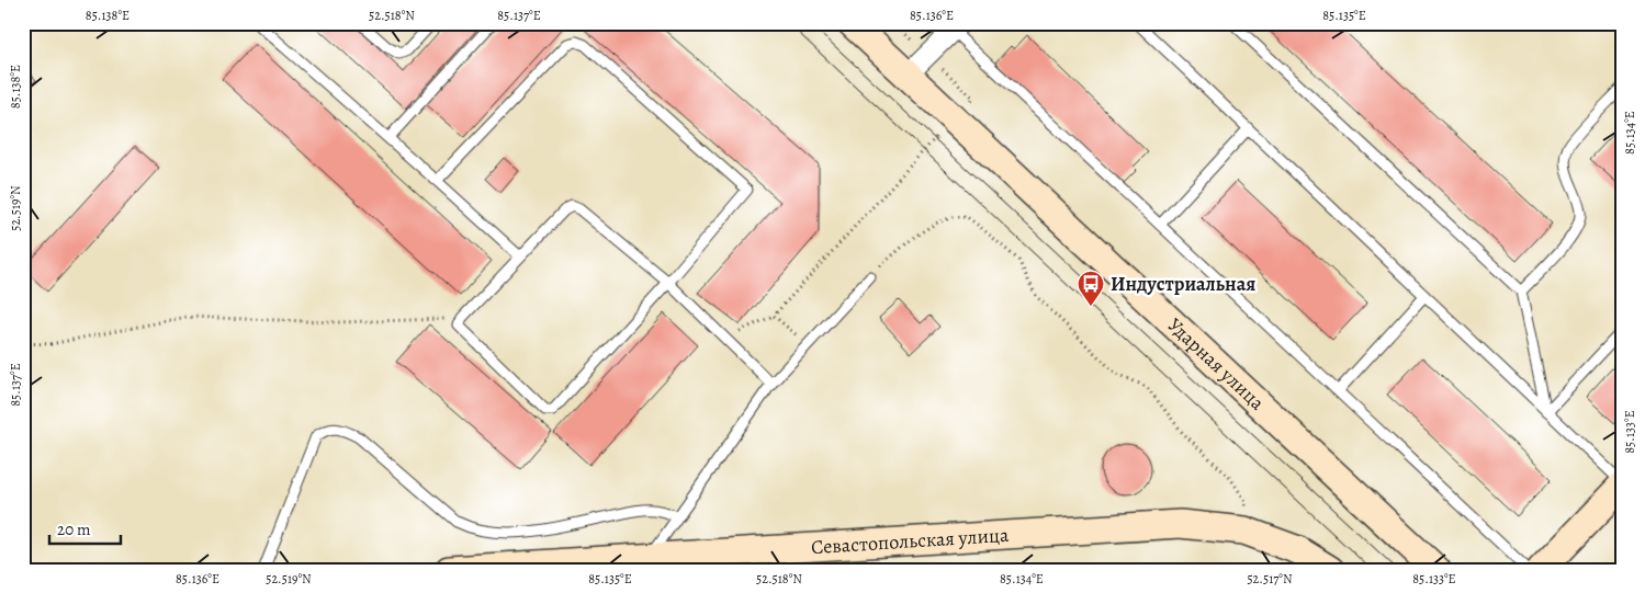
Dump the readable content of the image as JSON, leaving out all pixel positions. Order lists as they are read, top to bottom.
{
  "streets": {
    "street": ["Ударная улица", "Севастопольская улица"]
  },
  "places": {
    "bus stop": ["Индустриальная"]
  },
  "scale_bar": "20 m",
  "coordinates": [
    "85.138°E",
    "52.518°N",
    "85.137°E",
    "85.136°E",
    "85.135°E",
    "85.134°E",
    "52.519°N",
    "85.133°E",
    "52.517°N"
  ]
}
